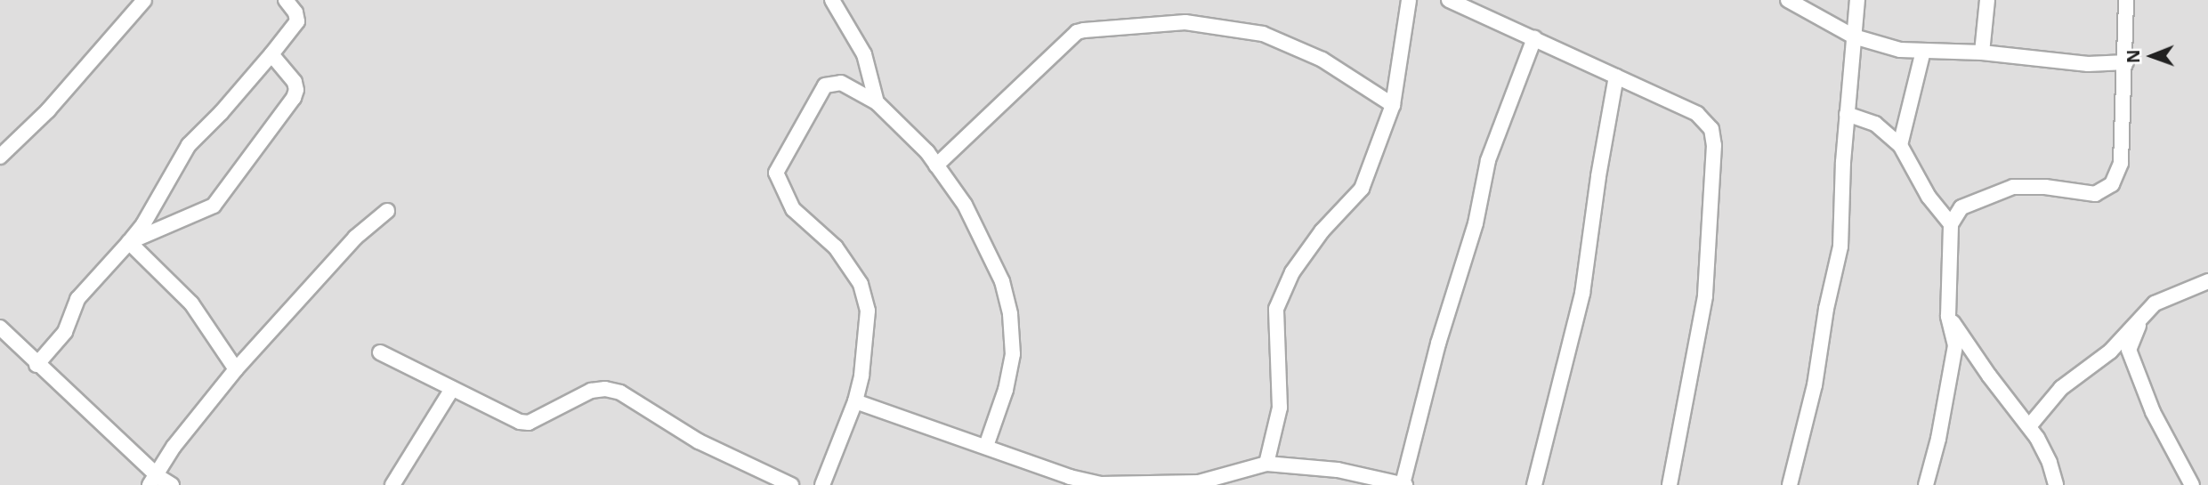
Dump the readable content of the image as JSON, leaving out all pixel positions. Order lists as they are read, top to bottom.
{
  "north": "left"
}
